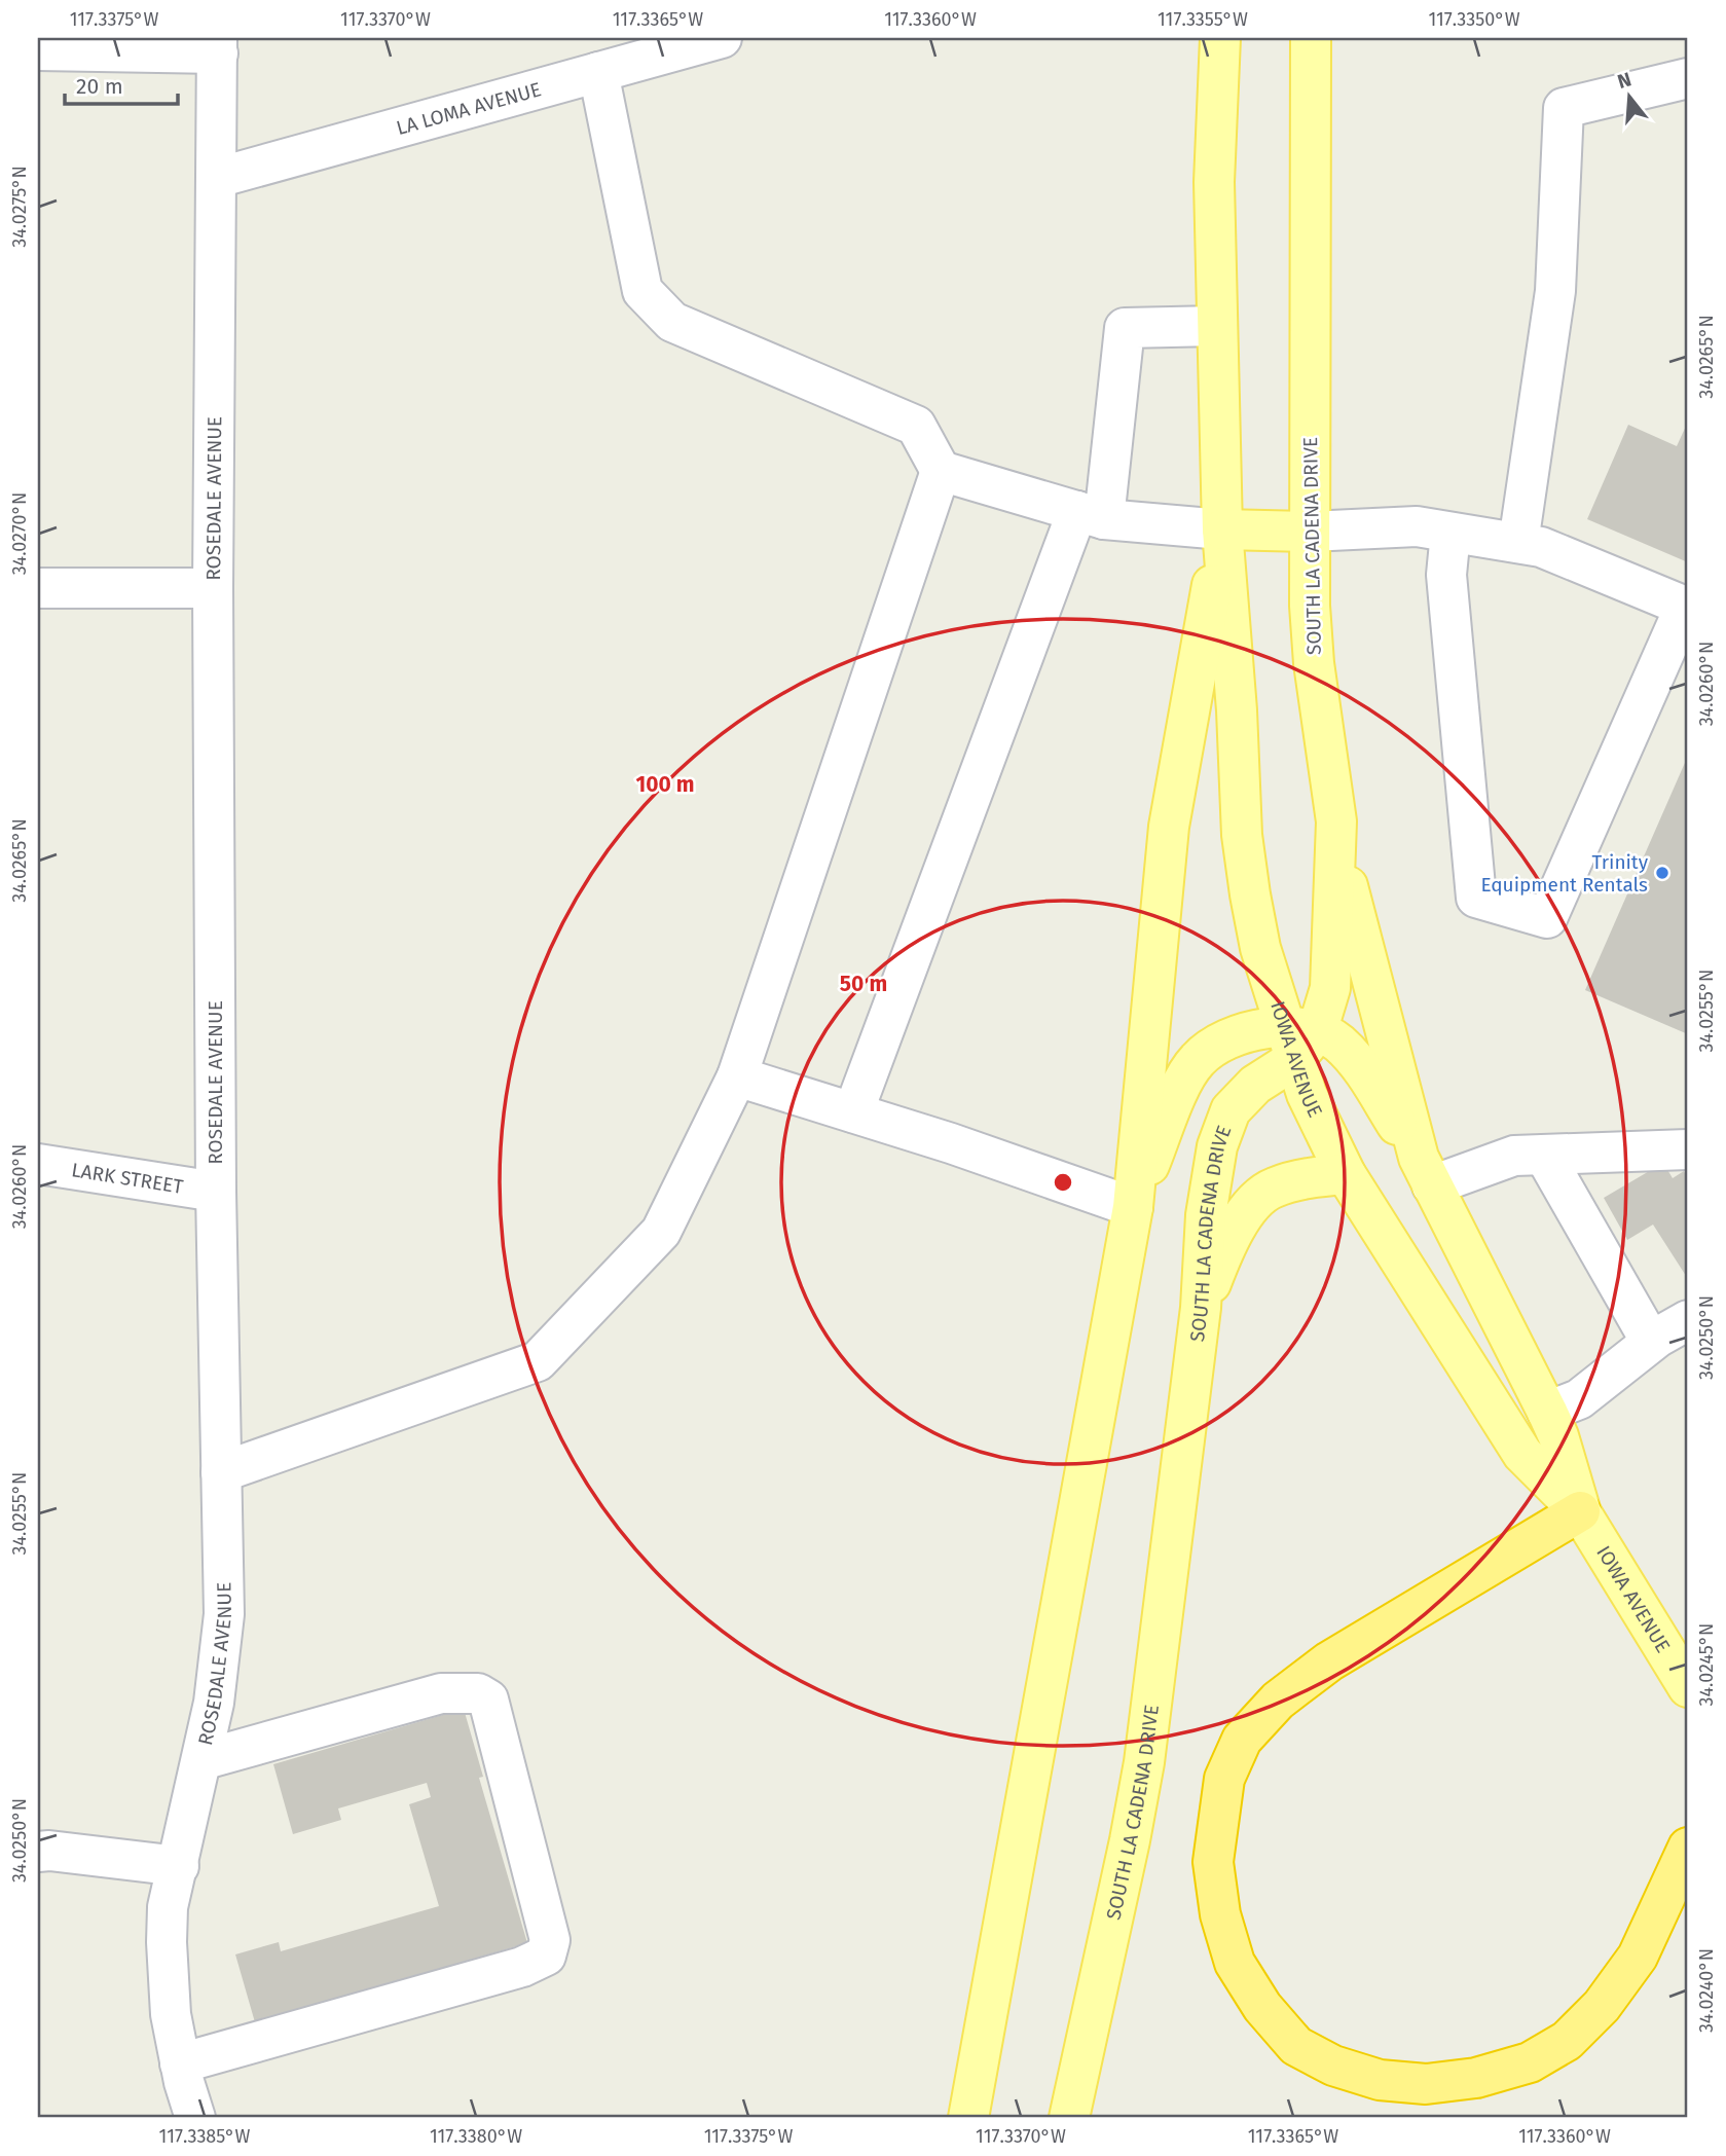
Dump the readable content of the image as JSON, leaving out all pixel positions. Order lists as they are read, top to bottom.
{
  "streets": {
    "main road": ["SOUTH LA CADENA DRIVE", "IOWA AVENUE"],
    "street": ["LA LOMA AVENUE", "ROSEDALE AVENUE", "LARK STREET"]
  },
  "crossings": [
    ["LA LOMA AVENUE", "ROSEDALE AVENUE"],
    ["ROSEDALE AVENUE", "LARK STREET"],
    ["SOUTH LA CADENA DRIVE", "IOWA AVENUE"]
  ],
  "places": ["Trinity Equipment Rentals"],
  "scale_bar": "20 m",
  "north": "top",
  "coordinates": [
    "117.3375°W",
    "117.3370°W",
    "117.3365°W",
    "117.3360°W",
    "117.3355°W",
    "117.3350°W",
    "34.0275°N",
    "34.0265°N",
    "34.0270°N",
    "34.0260°N",
    "34.0255°N",
    "34.0250°N",
    "34.0245°N",
    "34.0240°N",
    "117.3385°W",
    "117.3380°W"
  ],
  "rings": ["100 m", "50 m"]
}
